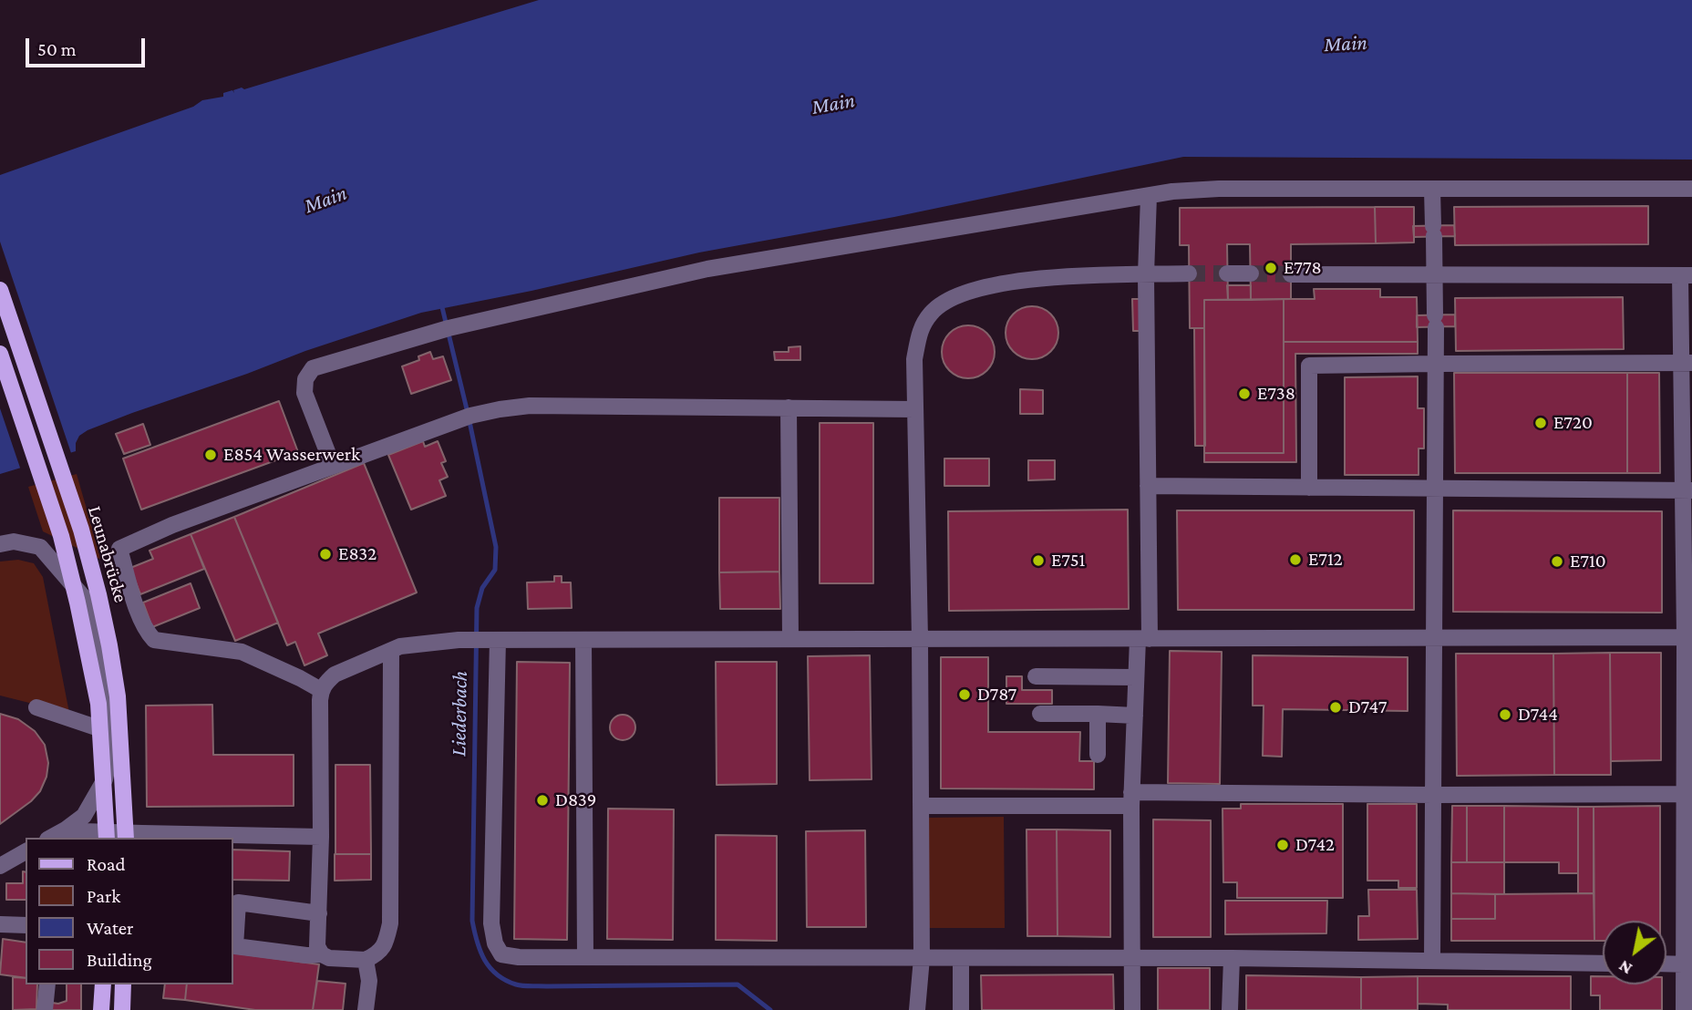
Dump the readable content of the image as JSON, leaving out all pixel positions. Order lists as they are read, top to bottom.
{
  "streets": {
    "main road": ["Leunabrücke"]
  },
  "water": ["Main", "Liederbach"],
  "places": [
    "E778",
    "E738",
    "E720",
    "E854 Wasserwerk",
    "E832",
    "E712",
    "E751",
    "E710",
    "D787",
    "D747",
    "D744",
    "D839",
    "D742"
  ],
  "legend": [
    "Road",
    "Park",
    "Water",
    "Building"
  ],
  "scale_bar": "50 m",
  "north": "bottom left"
}
